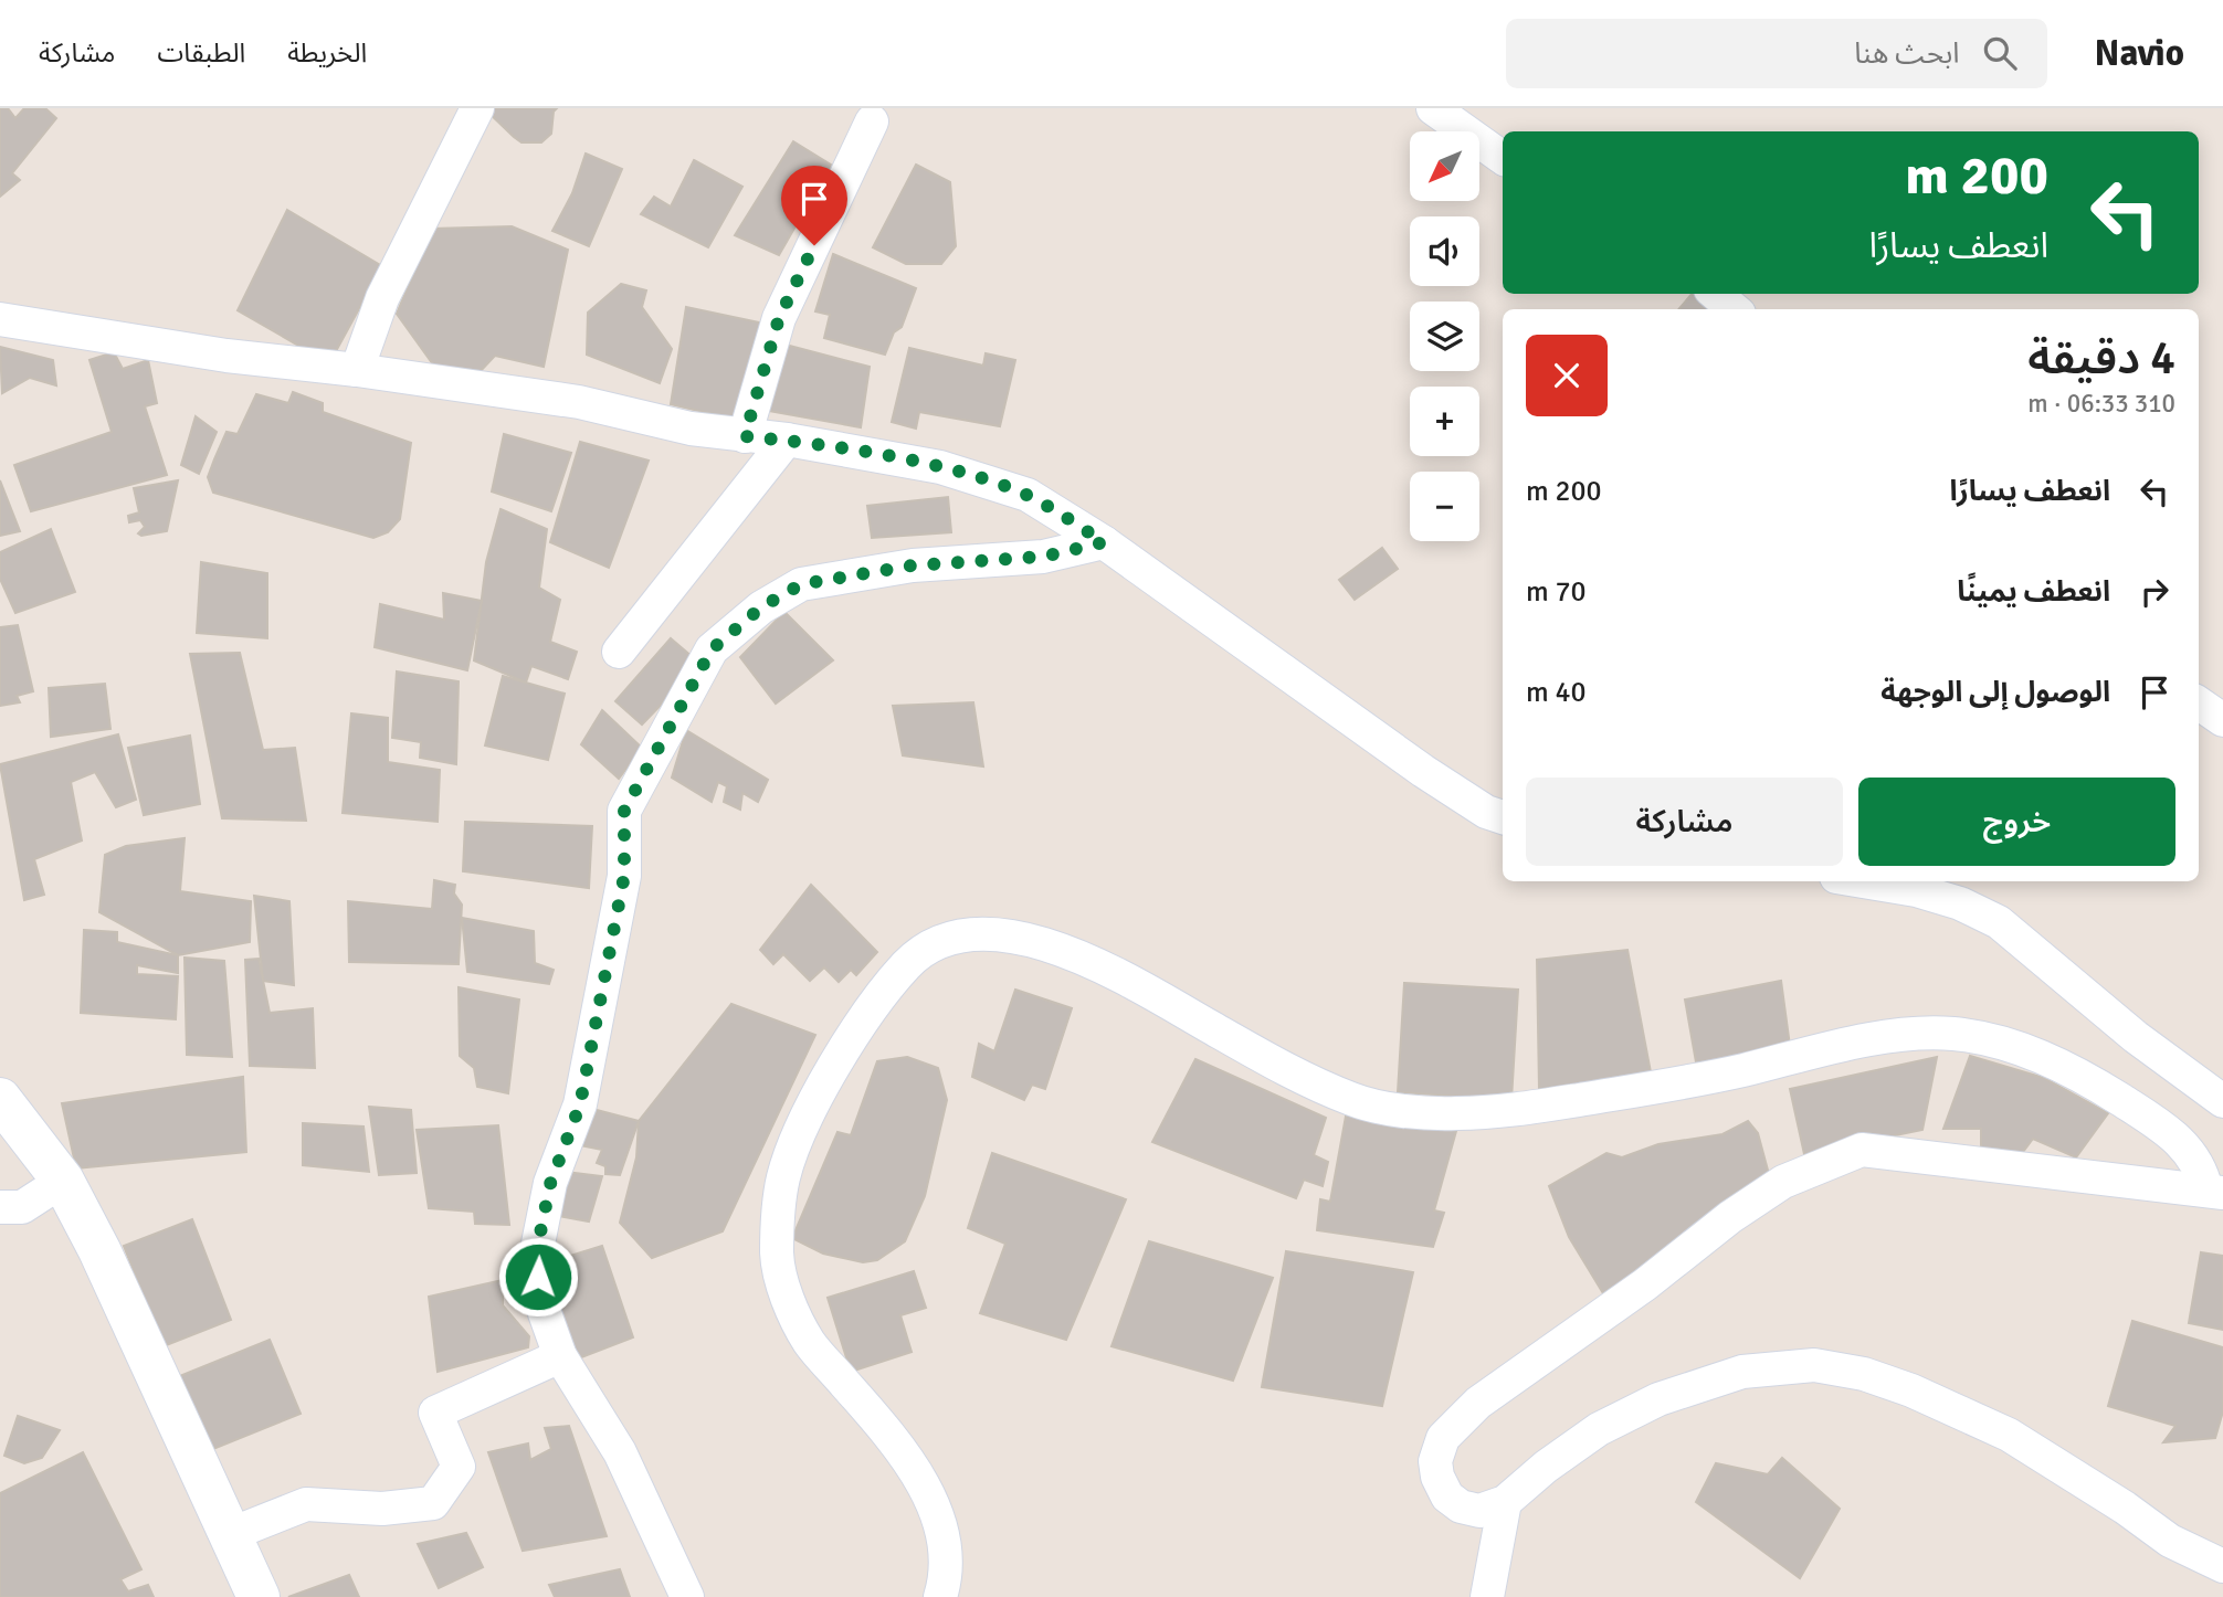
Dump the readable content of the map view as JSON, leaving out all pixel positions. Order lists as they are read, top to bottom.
{
  "north": "bottom left",
  "page": {
    "header": "Navio",
    "search": "ابحث هنا",
    "nav": ["الخريطة", "الطبقات", "مشاركة"],
    "map_buttons": ["+", "−"],
    "turn": ["200 m", "انعطف يسارًا"],
    "heading": ["4 دقيقة", "310 m · 06:33"],
    "list": [
      {
        "name": "انعطف يسارًا",
        "value": "200 m"
      },
      {
        "name": "انعطف يمينًا",
        "value": "70 m"
      },
      {
        "name": "الوصول إلى الوجهة",
        "value": "40 m"
      }
    ],
    "buttons": ["خروج", "مشاركة"]
  }
}
